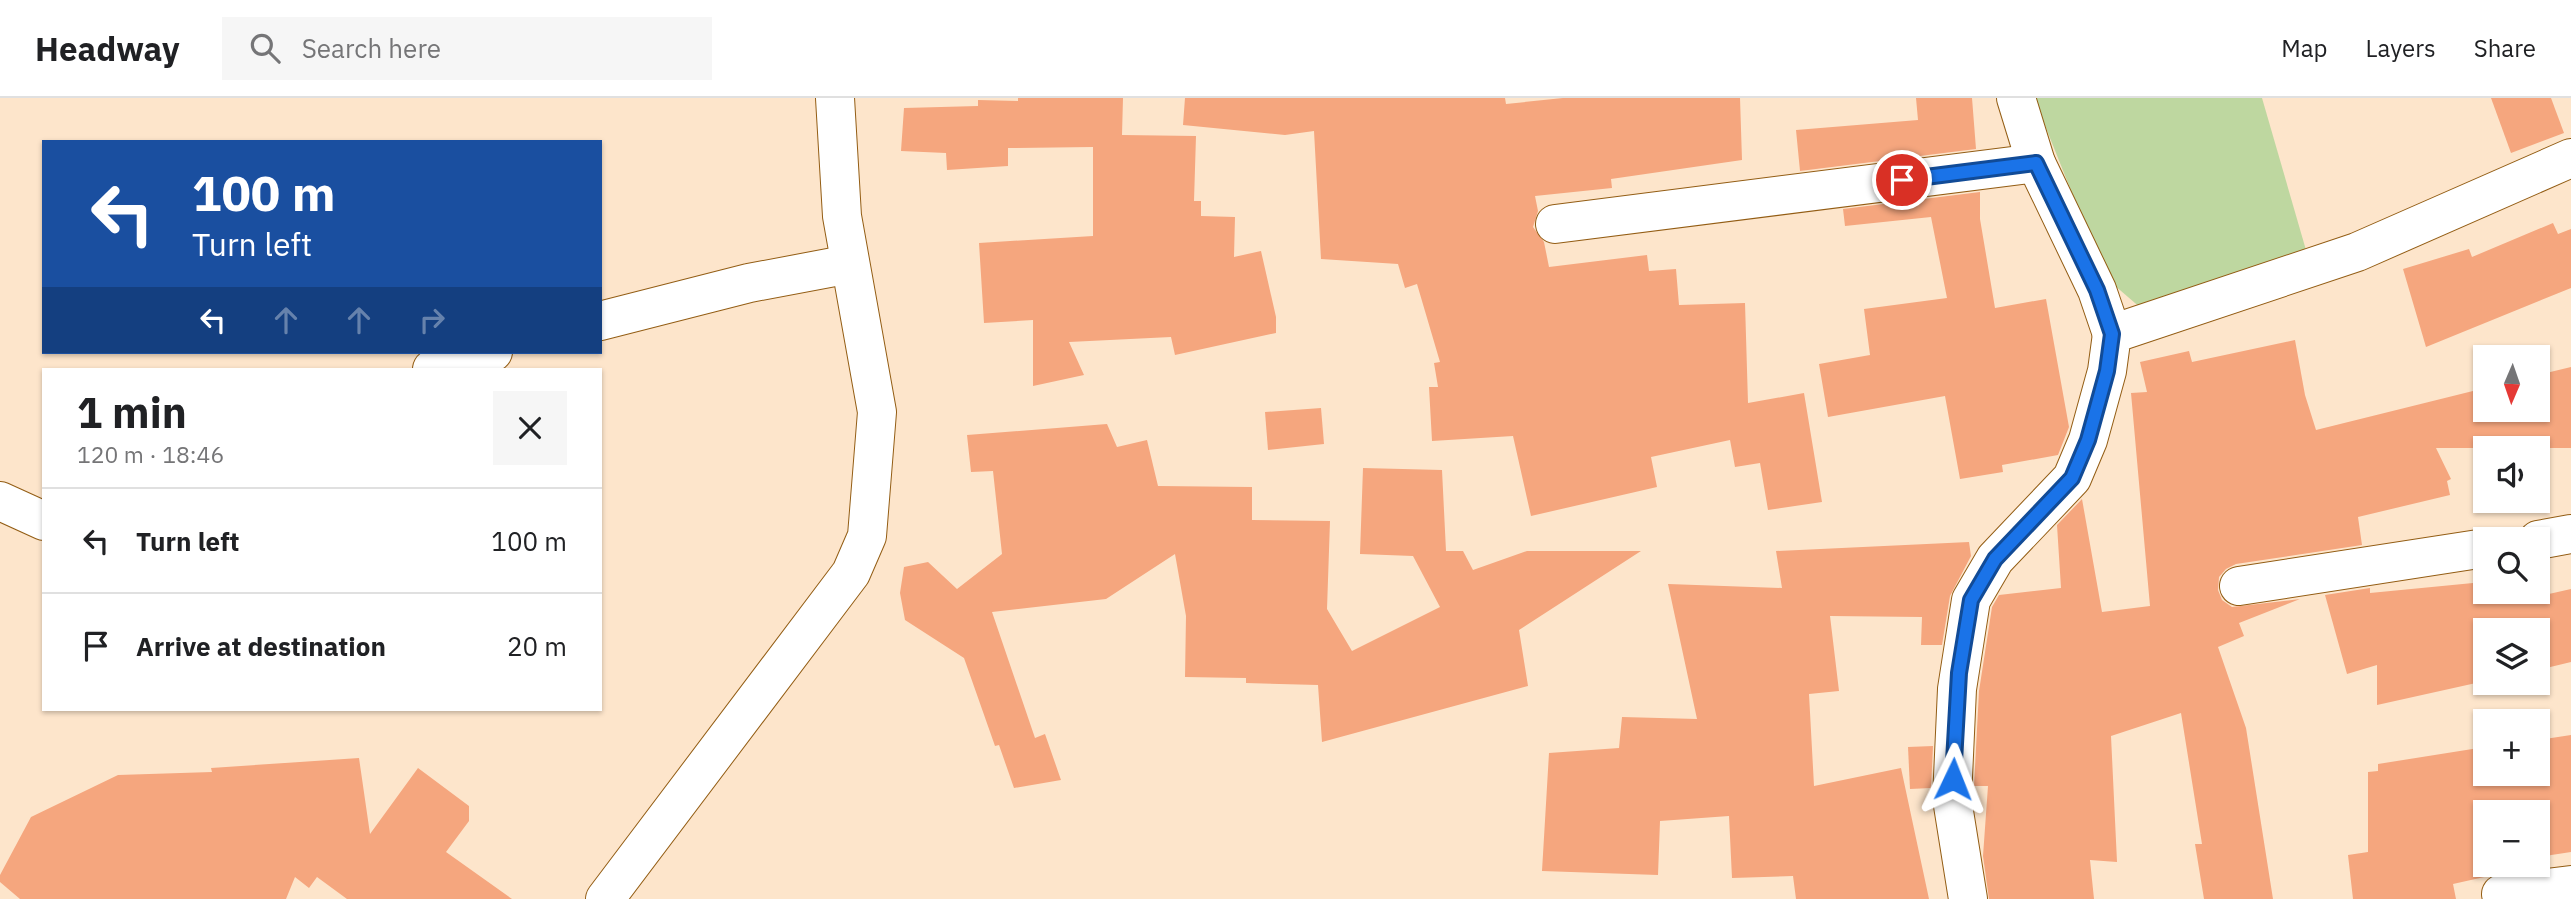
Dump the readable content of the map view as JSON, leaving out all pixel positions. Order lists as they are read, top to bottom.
{
  "north": "bottom",
  "page": {
    "header": "Headway",
    "search": "Search here",
    "nav": ["Map", "Layers", "Share"],
    "turn": ["100 m", "Turn left"],
    "map_buttons": ["+", "−"],
    "heading": ["1 min", "120 m · 18:46"],
    "list": [
      {
        "name": "Turn left",
        "value": "100 m"
      },
      {
        "name": "Arrive at destination",
        "value": "20 m"
      }
    ]
  }
}
